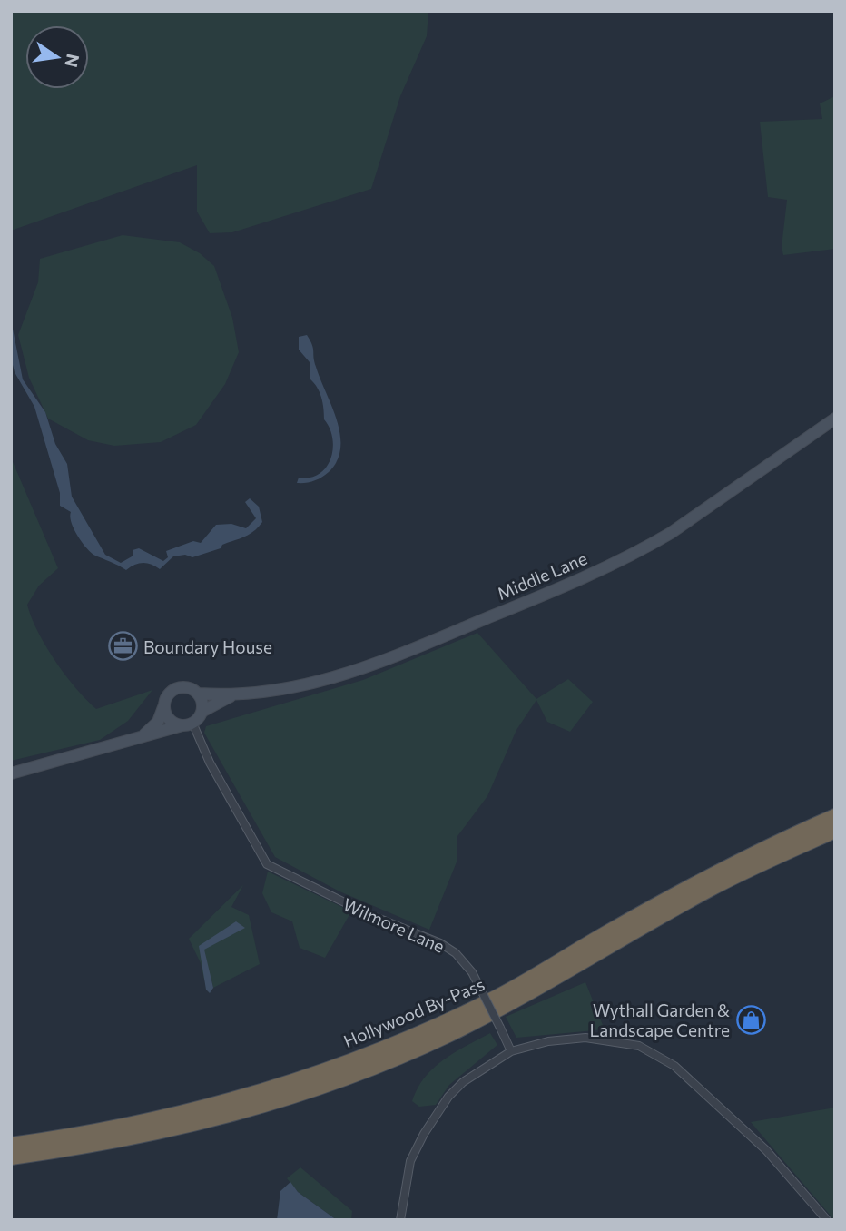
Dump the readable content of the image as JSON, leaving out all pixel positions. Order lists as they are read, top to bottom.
{
  "streets": {
    "highway": ["Hollywood By-Pass"],
    "street": ["Middle Lane", "Wilmore Lane"]
  },
  "crossings": [
    ["Middle Lane", "Wilmore Lane"]
  ],
  "places": {
    "office": ["Boundary House"],
    "shop": ["Wythall Garden & Landscape Centre"]
  },
  "north": "right"
}
